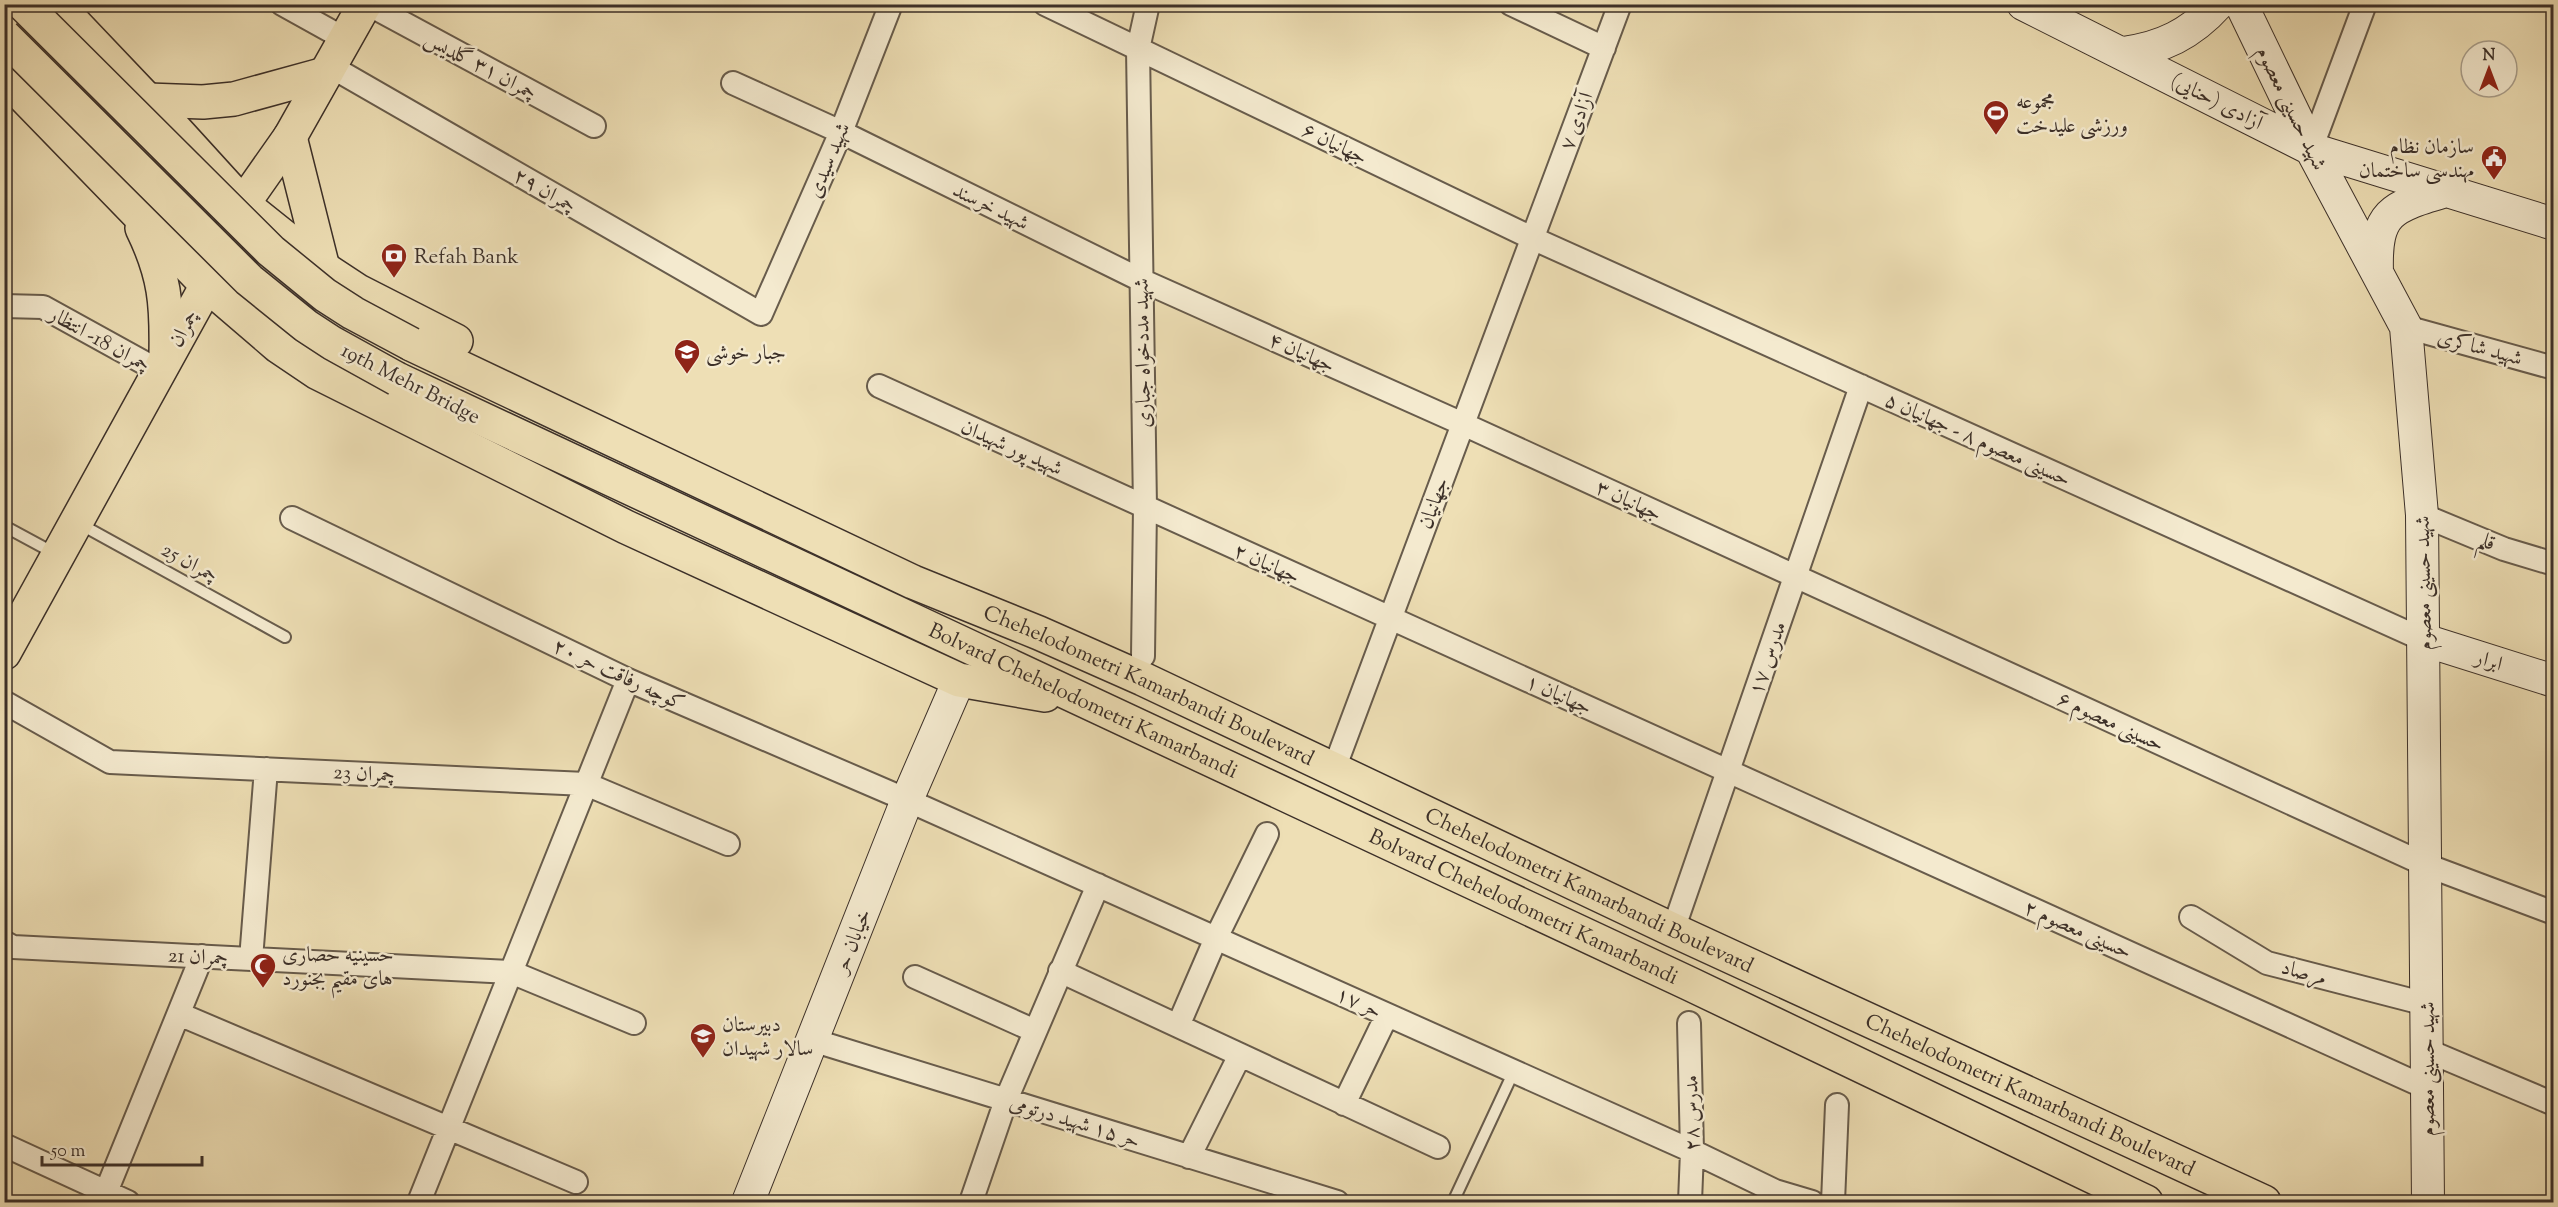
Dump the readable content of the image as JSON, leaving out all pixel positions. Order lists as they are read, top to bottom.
{
  "streets": {
    "main road": [
      "آزادی (حنایی)",
      "شهید حسینی معصوم",
      "چمران",
      "19th Mehr Bridge",
      "ابرار",
      "Chehelodometri Kamarbandi Boulevard",
      "Bolvard Chehelodometri Kamarbandi",
      "خیابان حر"
    ],
    "street": [
      "چمران ۳۱ گلدیس",
      "آزادی ۷",
      "جهانیان ۶",
      "شهید سیدی",
      "چمران ۲۹",
      "شهید خرسند",
      "چمران 18- انتظار",
      "شهید شاکری",
      "جهانیان ۴",
      "شهید مددخواه جباری",
      "حسینی معصوم ۸ - جهانیان ۵",
      "شهید پور شهیدان",
      "جهانیان ۳",
      "جهانیان",
      "قلم",
      "جهانیان ۲",
      "مدرس ۱۷",
      "کوچه رفاقت حر ۲۰",
      "جهانیان ۱",
      "حسینی معصوم ۶",
      "چمران 23",
      "حسینی معصوم ۲",
      "چمران 21",
      "مرصاد",
      "حر ۱۷",
      "مدرس ۲۸",
      "حر ۱۵ شهید درتومی"
    ],
    "lane": ["چمران 25"]
  },
  "crossings": [
    ["چمران ۳۱ گلدیس", "چمران"],
    ["آزادی (حنایی)", "شهید حسینی معصوم"],
    ["شهید حسینی معصوم", "شهید شاکری"],
    ["شهید حسینی معصوم", "حسینی معصوم ۸ - جهانیان ۵"],
    ["شهید حسینی معصوم", "قلم"],
    ["شهید حسینی معصوم", "ابرار"],
    ["شهید حسینی معصوم", "حسینی معصوم ۶"],
    ["شهید حسینی معصوم", "حسینی معصوم ۲"],
    ["شهید حسینی معصوم", "مرصاد"],
    ["آزادی ۷", "جهانیان ۶"],
    ["آزادی ۷", "حسینی معصوم ۸ - جهانیان ۵"],
    ["آزادی ۷", "جهانیان"],
    ["جهانیان ۶", "شهید مددخواه جباری"],
    ["جهانیان ۶", "حسینی معصوم ۸ - جهانیان ۵"],
    ["جهانیان ۶", "جهانیان"],
    ["شهید سیدی", "چمران ۲۹"],
    ["شهید سیدی", "شهید خرسند"],
    ["چمران ۲۹", "چمران"],
    ["شهید خرسند", "جهانیان ۴"],
    ["شهید خرسند", "شهید مددخواه جباری"],
    ["چمران", "چمران 18- انتظار"],
    ["چمران", "چمران 25"],
    ["جهانیان ۴", "شهید مددخواه جباری"],
    ["جهانیان ۴", "جهانیان ۳"],
    ["جهانیان ۴", "جهانیان"],
    ["شهید مددخواه جباری", "شهید پور شهیدان"],
    ["شهید مددخواه جباری", "جهانیان ۲"],
    ["19th Mehr Bridge", "Chehelodometri Kamarbandi Boulevard"],
    ["19th Mehr Bridge", "Bolvard Chehelodometri Kamarbandi"],
    ["حسینی معصوم ۸ - جهانیان ۵", "جهانیان"],
    ["حسینی معصوم ۸ - جهانیان ۵", "مدرس ۱۷"],
    ["حسینی معصوم ۸ - جهانیان ۵", "ابرار"],
    ["شهید پور شهیدان", "جهانیان ۲"],
    ["جهانیان ۳", "جهانیان"],
    ["جهانیان ۳", "مدرس ۱۷"],
    ["جهانیان ۳", "حسینی معصوم ۶"],
    ["جهانیان", "جهانیان ۲"],
    ["جهانیان", "Chehelodometri Kamarbandi Boulevard"],
    ["جهانیان", "جهانیان ۱"],
    ["جهانیان ۲", "جهانیان ۱"],
    ["مدرس ۱۷", "Chehelodometri Kamarbandi Boulevard"],
    ["مدرس ۱۷", "جهانیان ۱"],
    ["مدرس ۱۷", "حسینی معصوم ۶"],
    ["مدرس ۱۷", "حسینی معصوم ۲"],
    ["کوچه رفاقت حر ۲۰", "خیابان حر"],
    ["کوچه رفاقت حر ۲۰", "حر ۱۷"],
    ["جهانیان ۱", "حسینی معصوم ۲"],
    ["خیابان حر", "حر ۱۷"],
    ["خیابان حر", "حر ۱۵ شهید درتومی"],
    ["حر ۱۷", "مدرس ۲۸"]
  ],
  "places": {
    "sports": ["مجموعه ورزشی علیدخت"],
    "public building": ["سازمان نظام مهندسی ساختمان"],
    "bank": ["Refah Bank"],
    "school or university": ["جبار خوشی", "دبیرستان سالار شهیدان"],
    "mosque": ["حسینیه حصاری های مقیم بجنورد"]
  },
  "scale_bar": "50 m",
  "north": "top"
}
